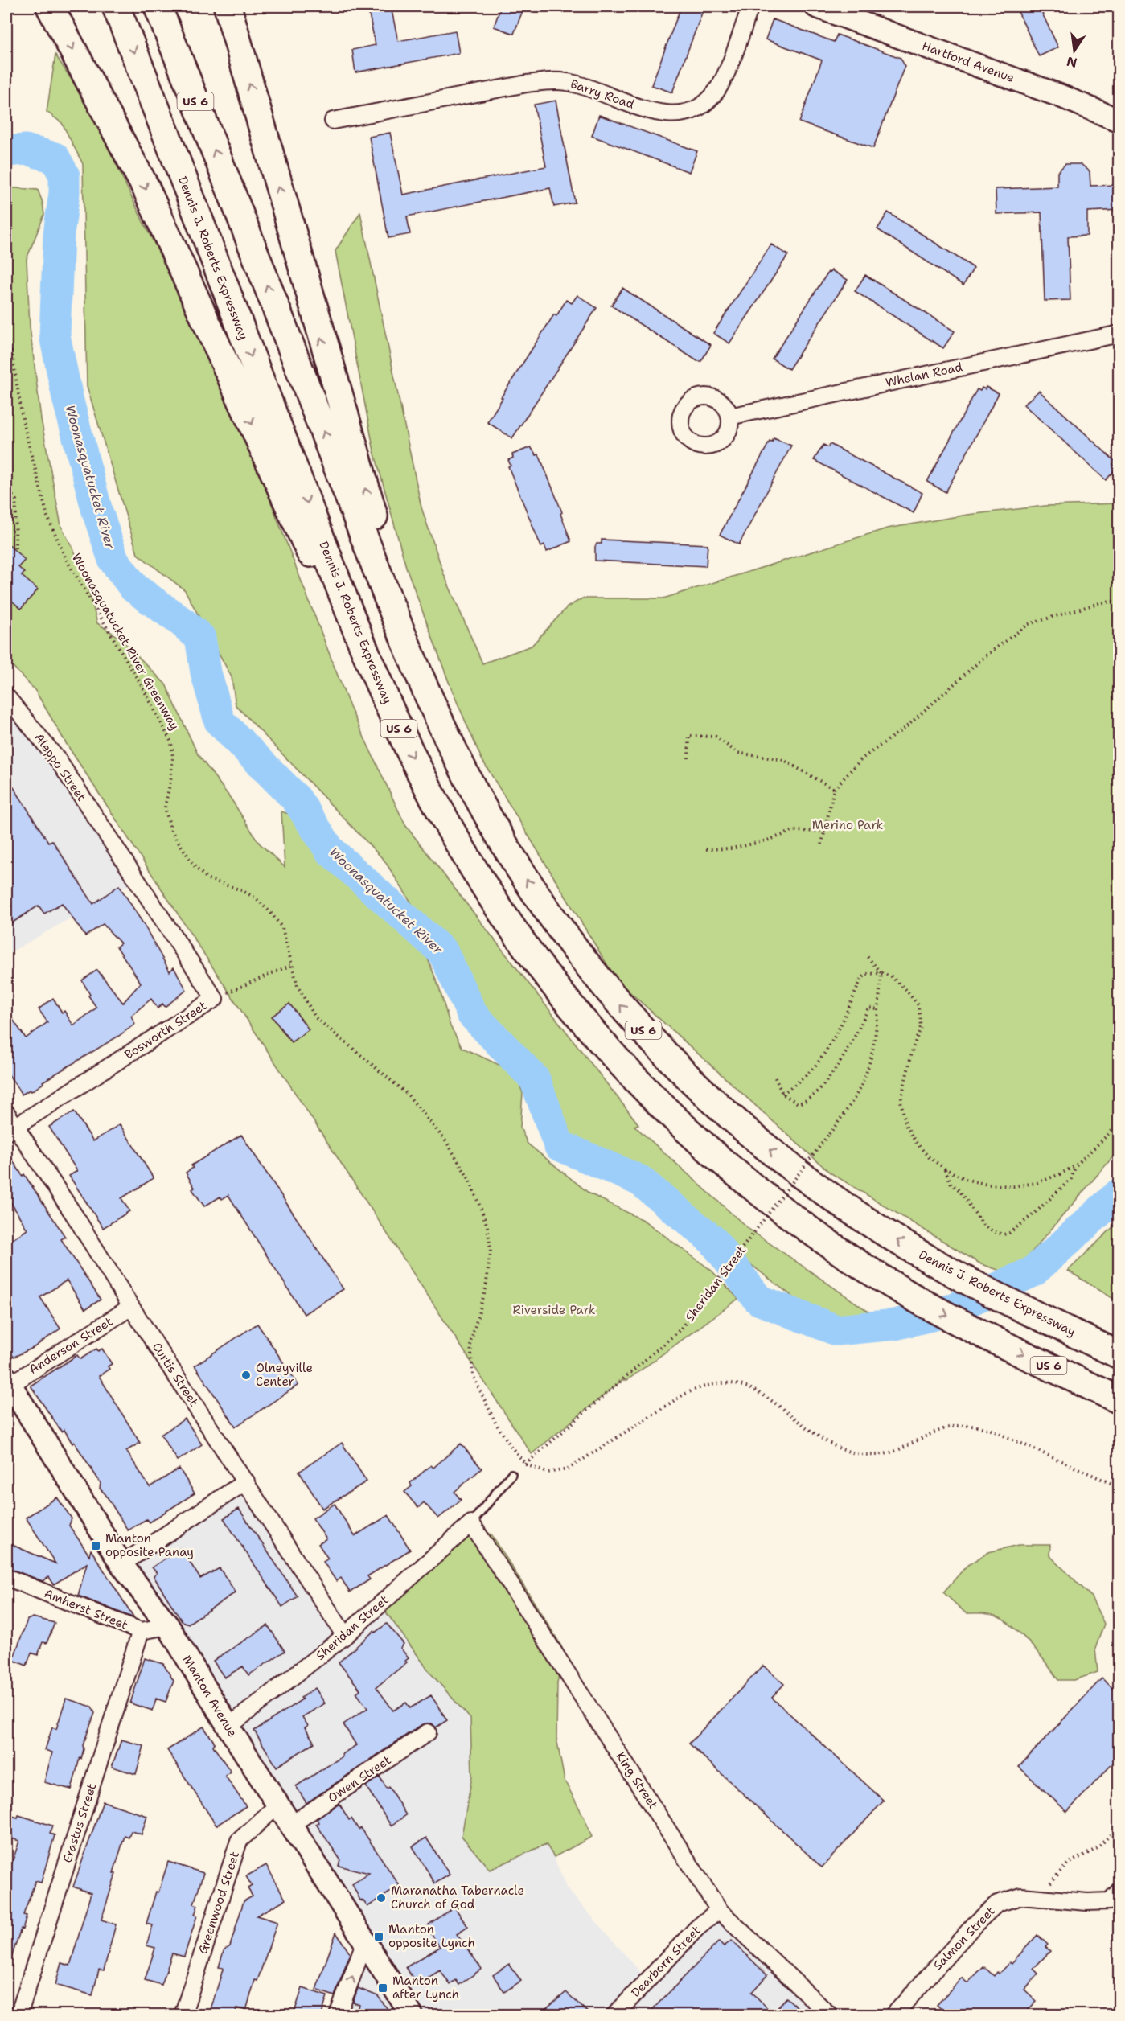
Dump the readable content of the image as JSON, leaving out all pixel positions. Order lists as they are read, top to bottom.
{
  "streets": {
    "highway": ["US 6", "Dennis J. Roberts Expressway"],
    "main road": ["Hartford Avenue", "Manton Avenue"],
    "street": [
      "Barry Road",
      "Whelan Road",
      "Aleppo Street",
      "Bosworth Street",
      "Sheridan Street",
      "Anderson Street",
      "Curtis Street",
      "Amherst Street",
      "Owen Street",
      "King Street",
      "Erastus Street",
      "Greenwood Street",
      "Salmon Street",
      "Dearborn Street"
    ],
    "path": ["Woonasquatucket River Greenway"]
  },
  "crossings": [
    ["Woonasquatucket River Greenway", "Sheridan Street"],
    ["Aleppo Street", "Bosworth Street"],
    ["Bosworth Street", "Curtis Street"],
    ["Sheridan Street", "Curtis Street"],
    ["Sheridan Street", "Manton Avenue"],
    ["Sheridan Street", "King Street"],
    ["Anderson Street", "Curtis Street"],
    ["Anderson Street", "Manton Avenue"],
    ["Amherst Street", "Manton Avenue"],
    ["Amherst Street", "Erastus Street"],
    ["Manton Avenue", "Owen Street"],
    ["Manton Avenue", "Greenwood Street"],
    ["King Street", "Dearborn Street"]
  ],
  "water": ["Woonasquatucket River"],
  "parks": ["Merino Park", "Riverside Park"],
  "places": {
    "other": ["Olneyville Center", "Maranatha Tabernacle Church of God"],
    "transit": ["Manton opposite Panay", "Manton opposite Lynch", "Manton after Lynch"]
  },
  "north": "bottom"
}
